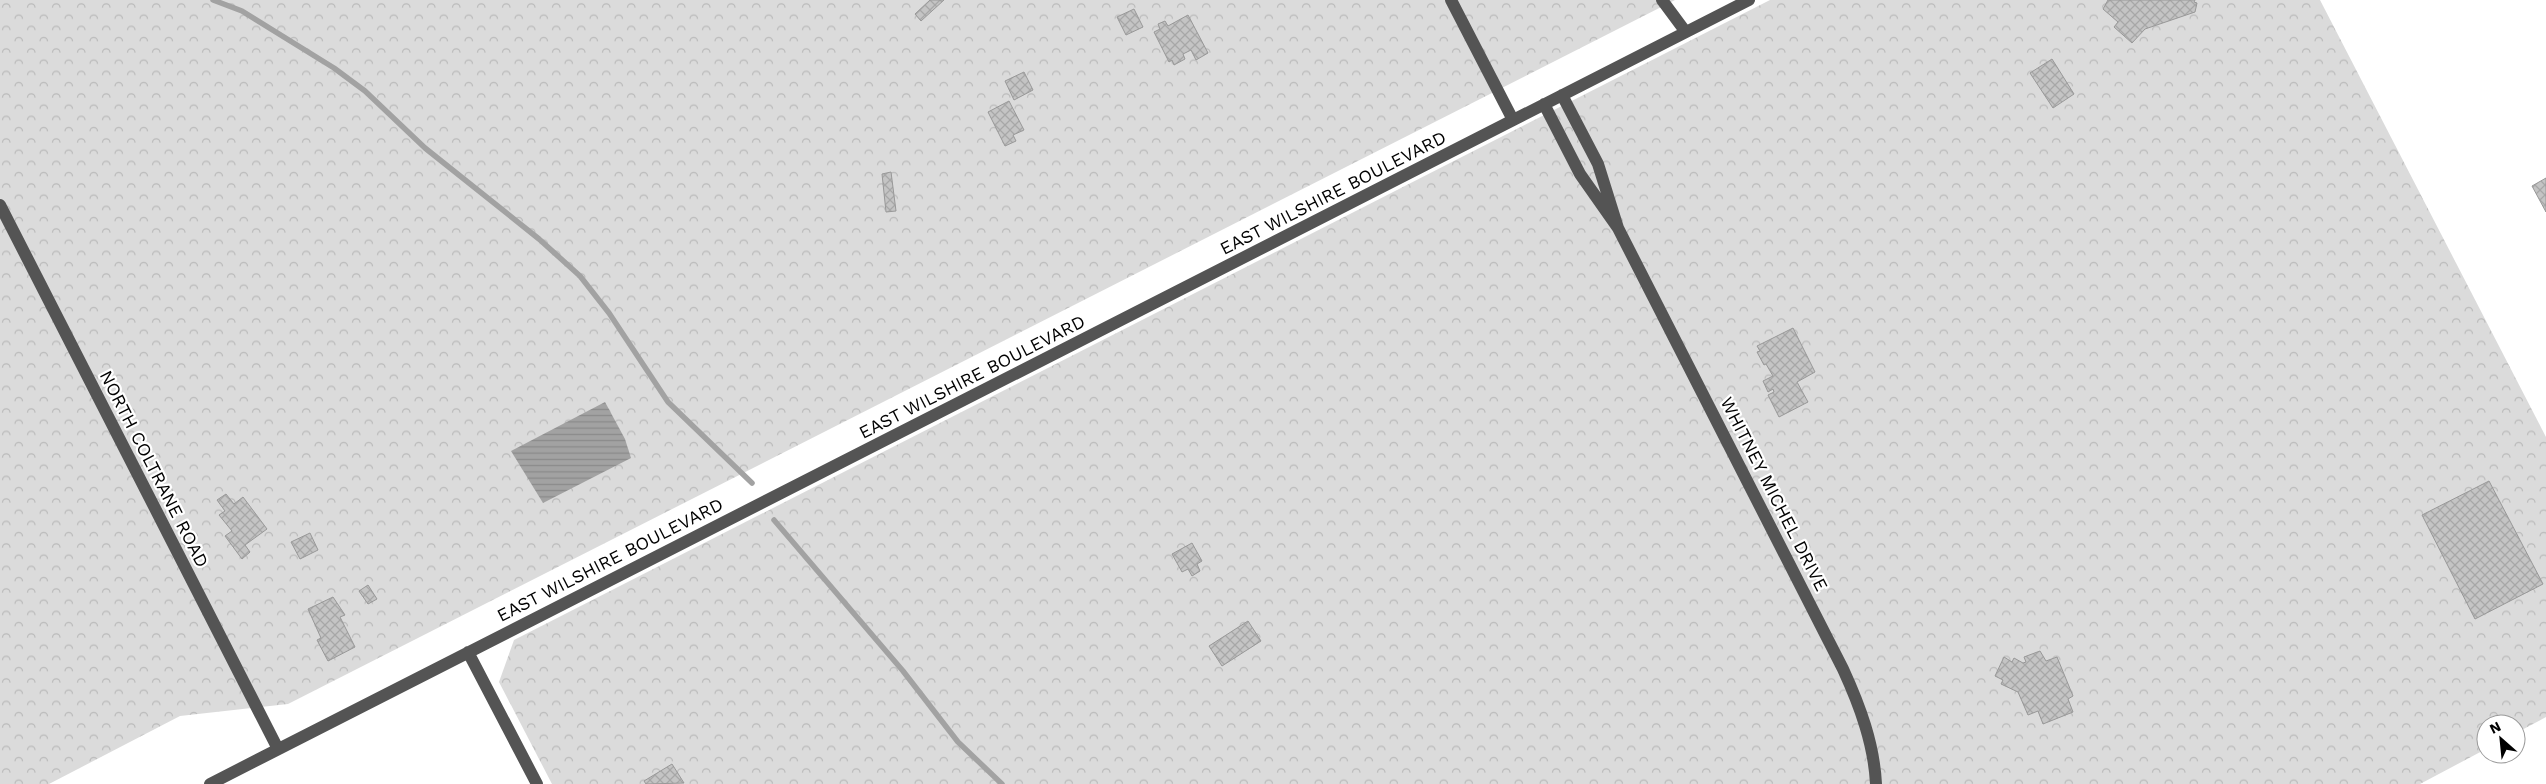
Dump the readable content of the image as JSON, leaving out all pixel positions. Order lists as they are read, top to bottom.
{
  "streets": {
    "street": ["EAST WILSHIRE BOULEVARD", "NORTH COLTRANE ROAD", "WHITNEY MICHEL DRIVE"]
  },
  "crossings": [
    ["EAST WILSHIRE BOULEVARD", "NORTH COLTRANE ROAD"],
    ["EAST WILSHIRE BOULEVARD", "WHITNEY MICHEL DRIVE"]
  ],
  "north": "top left"
}
